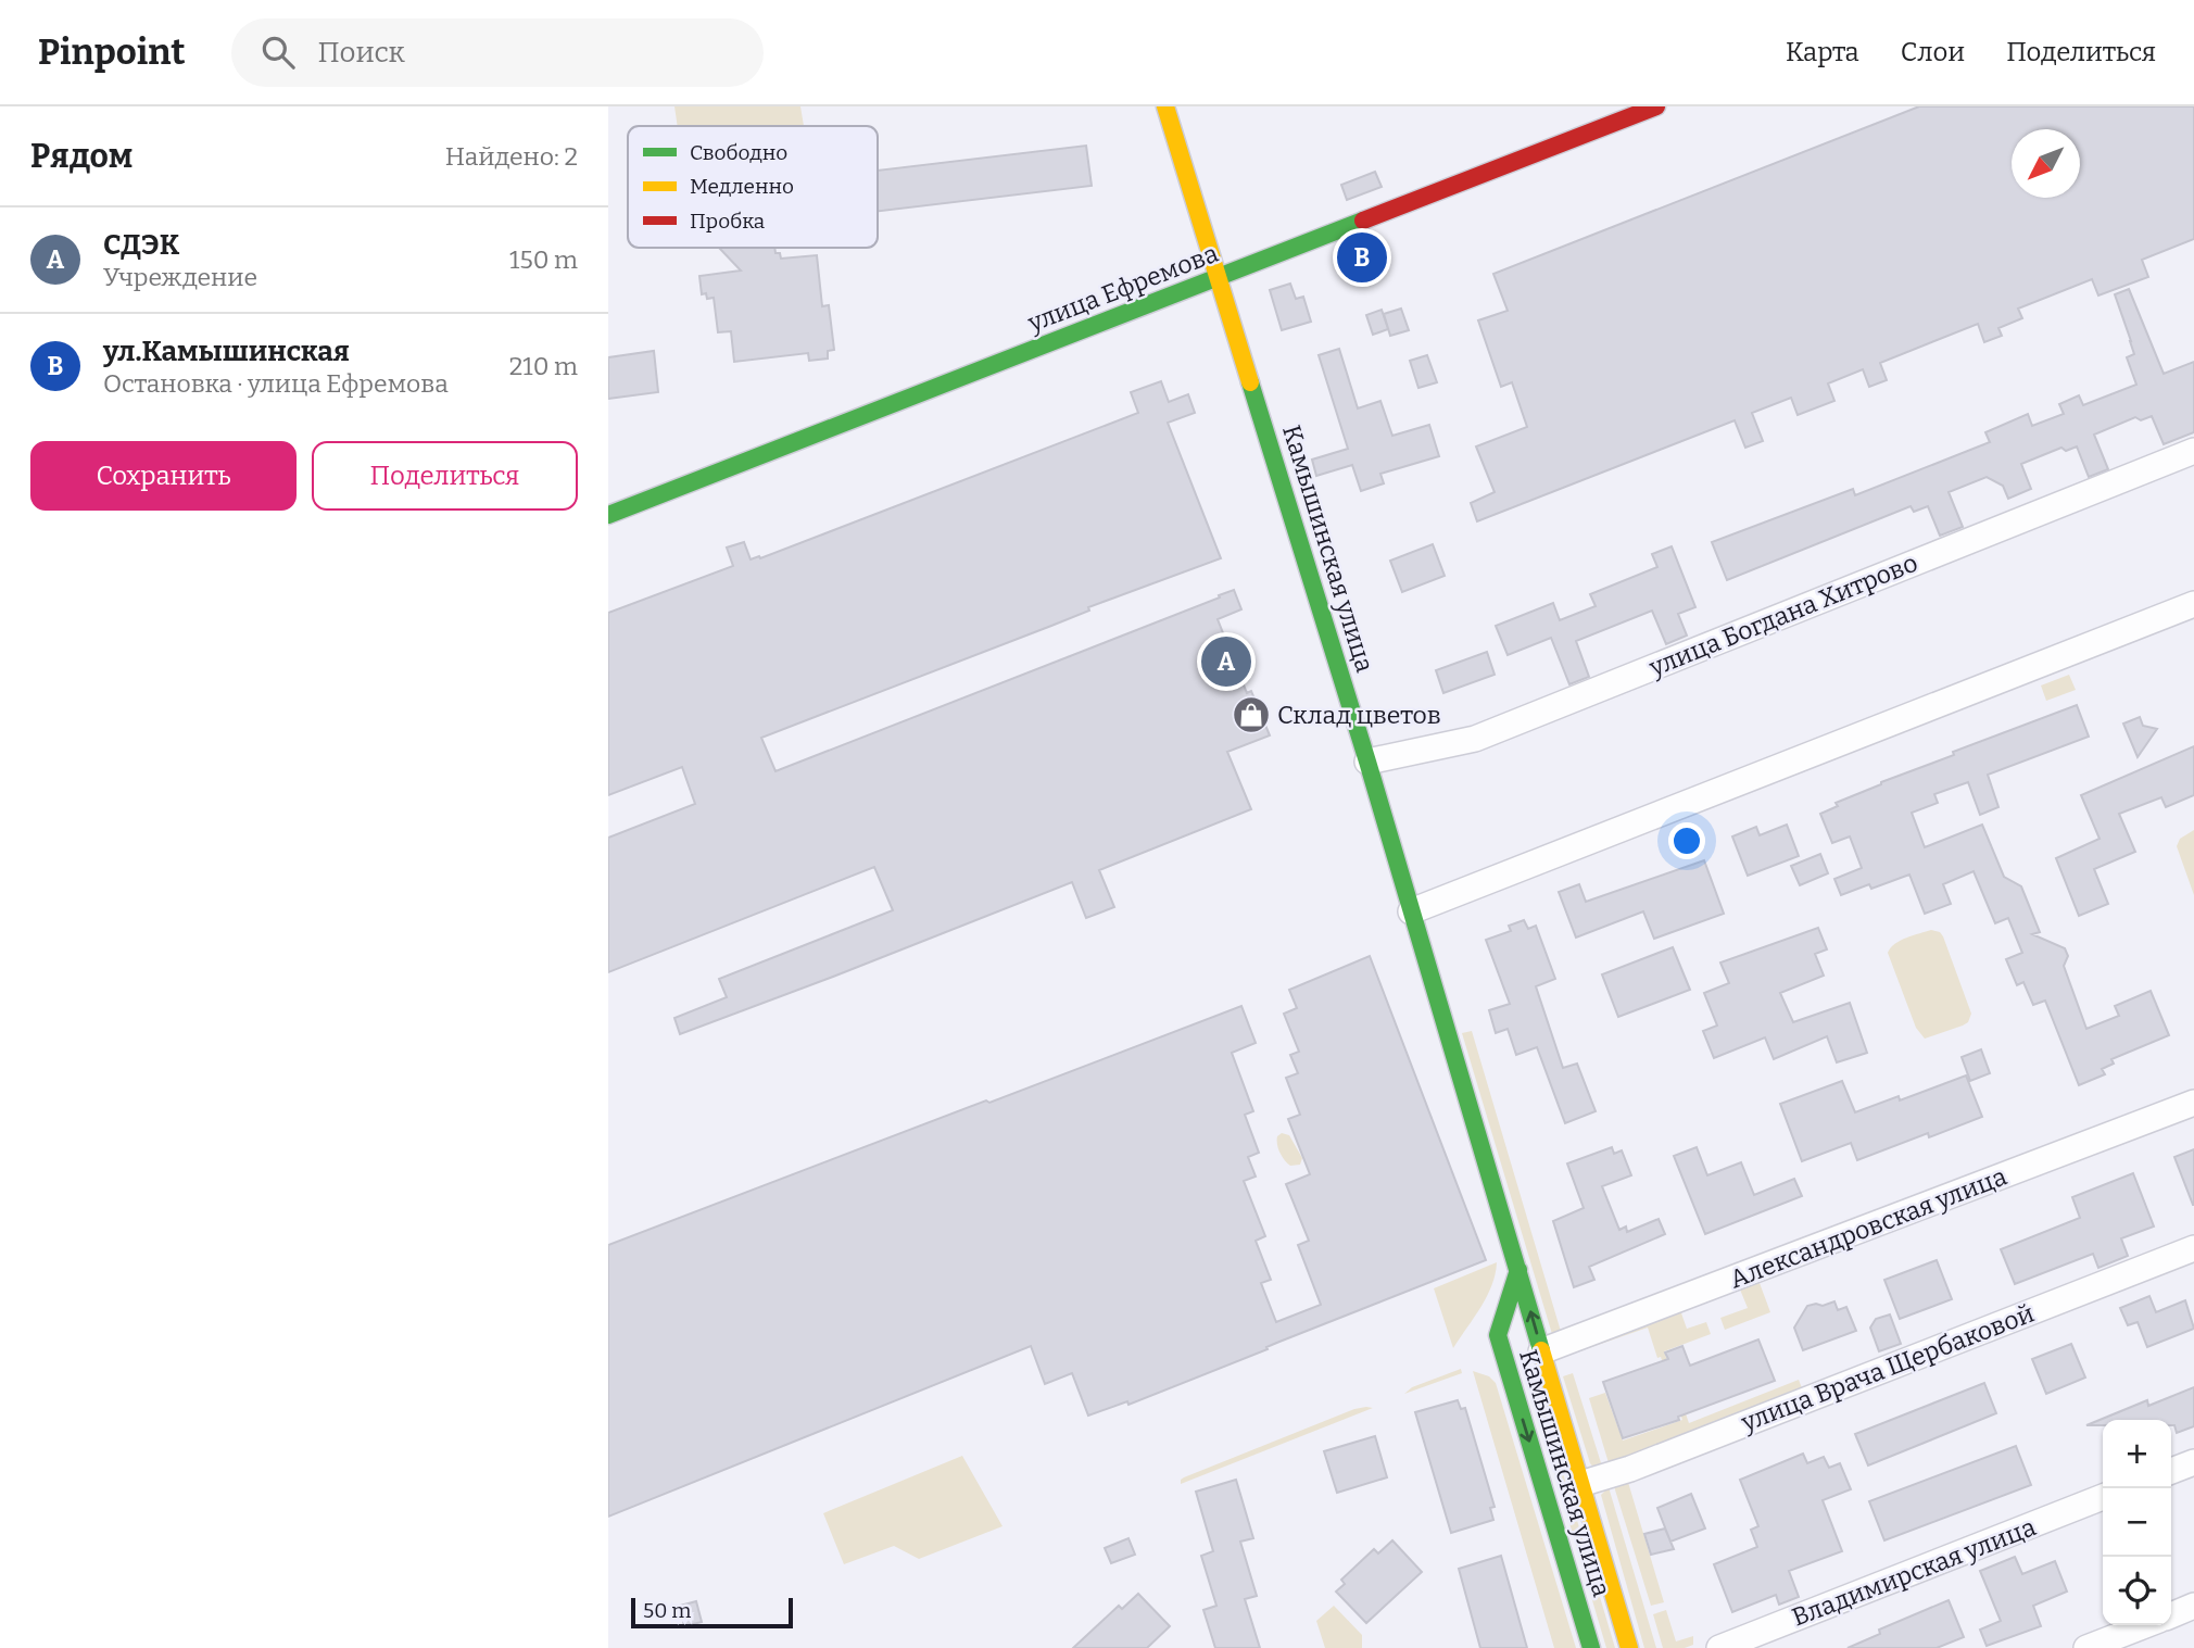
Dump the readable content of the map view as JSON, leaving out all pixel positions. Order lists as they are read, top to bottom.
{
  "streets": {
    "street": [
      "улица Ефремова",
      "Камышинская улица",
      "улица Богдана Хитрово",
      "Александровская улица",
      "улица Врача Щербаковой",
      "Владимирская улица"
    ]
  },
  "crossings": [
    ["улица Ефремова", "Камышинская улица"],
    ["Камышинская улица", "улица Богдана Хитрово"],
    ["Камышинская улица", "Александровская улица"],
    ["Камышинская улица", "улица Врача Щербаковой"]
  ],
  "places": {
    "shop": ["Склад цветов"]
  },
  "legend": ["Свободно", "Медленно", "Пробка"],
  "scale_bar": "50 m",
  "north": "bottom left",
  "page": {
    "header": "Pinpoint",
    "search": "Поиск",
    "nav": ["Карта", "Слои", "Поделиться"],
    "heading": ["Рядом", "Найдено: 2"],
    "list": [
      {
        "mark": "A",
        "name": "СДЭК",
        "note": "Учреждение",
        "value": "150 m"
      },
      {
        "mark": "B",
        "name": "ул.Камышинская",
        "note": "Остановка · улица Ефремова",
        "value": "210 m"
      }
    ],
    "pins": ["B", "A"],
    "buttons": ["Сохранить", "Поделиться"],
    "map_buttons": ["+", "−"],
    "scale": "50 m"
  }
}
